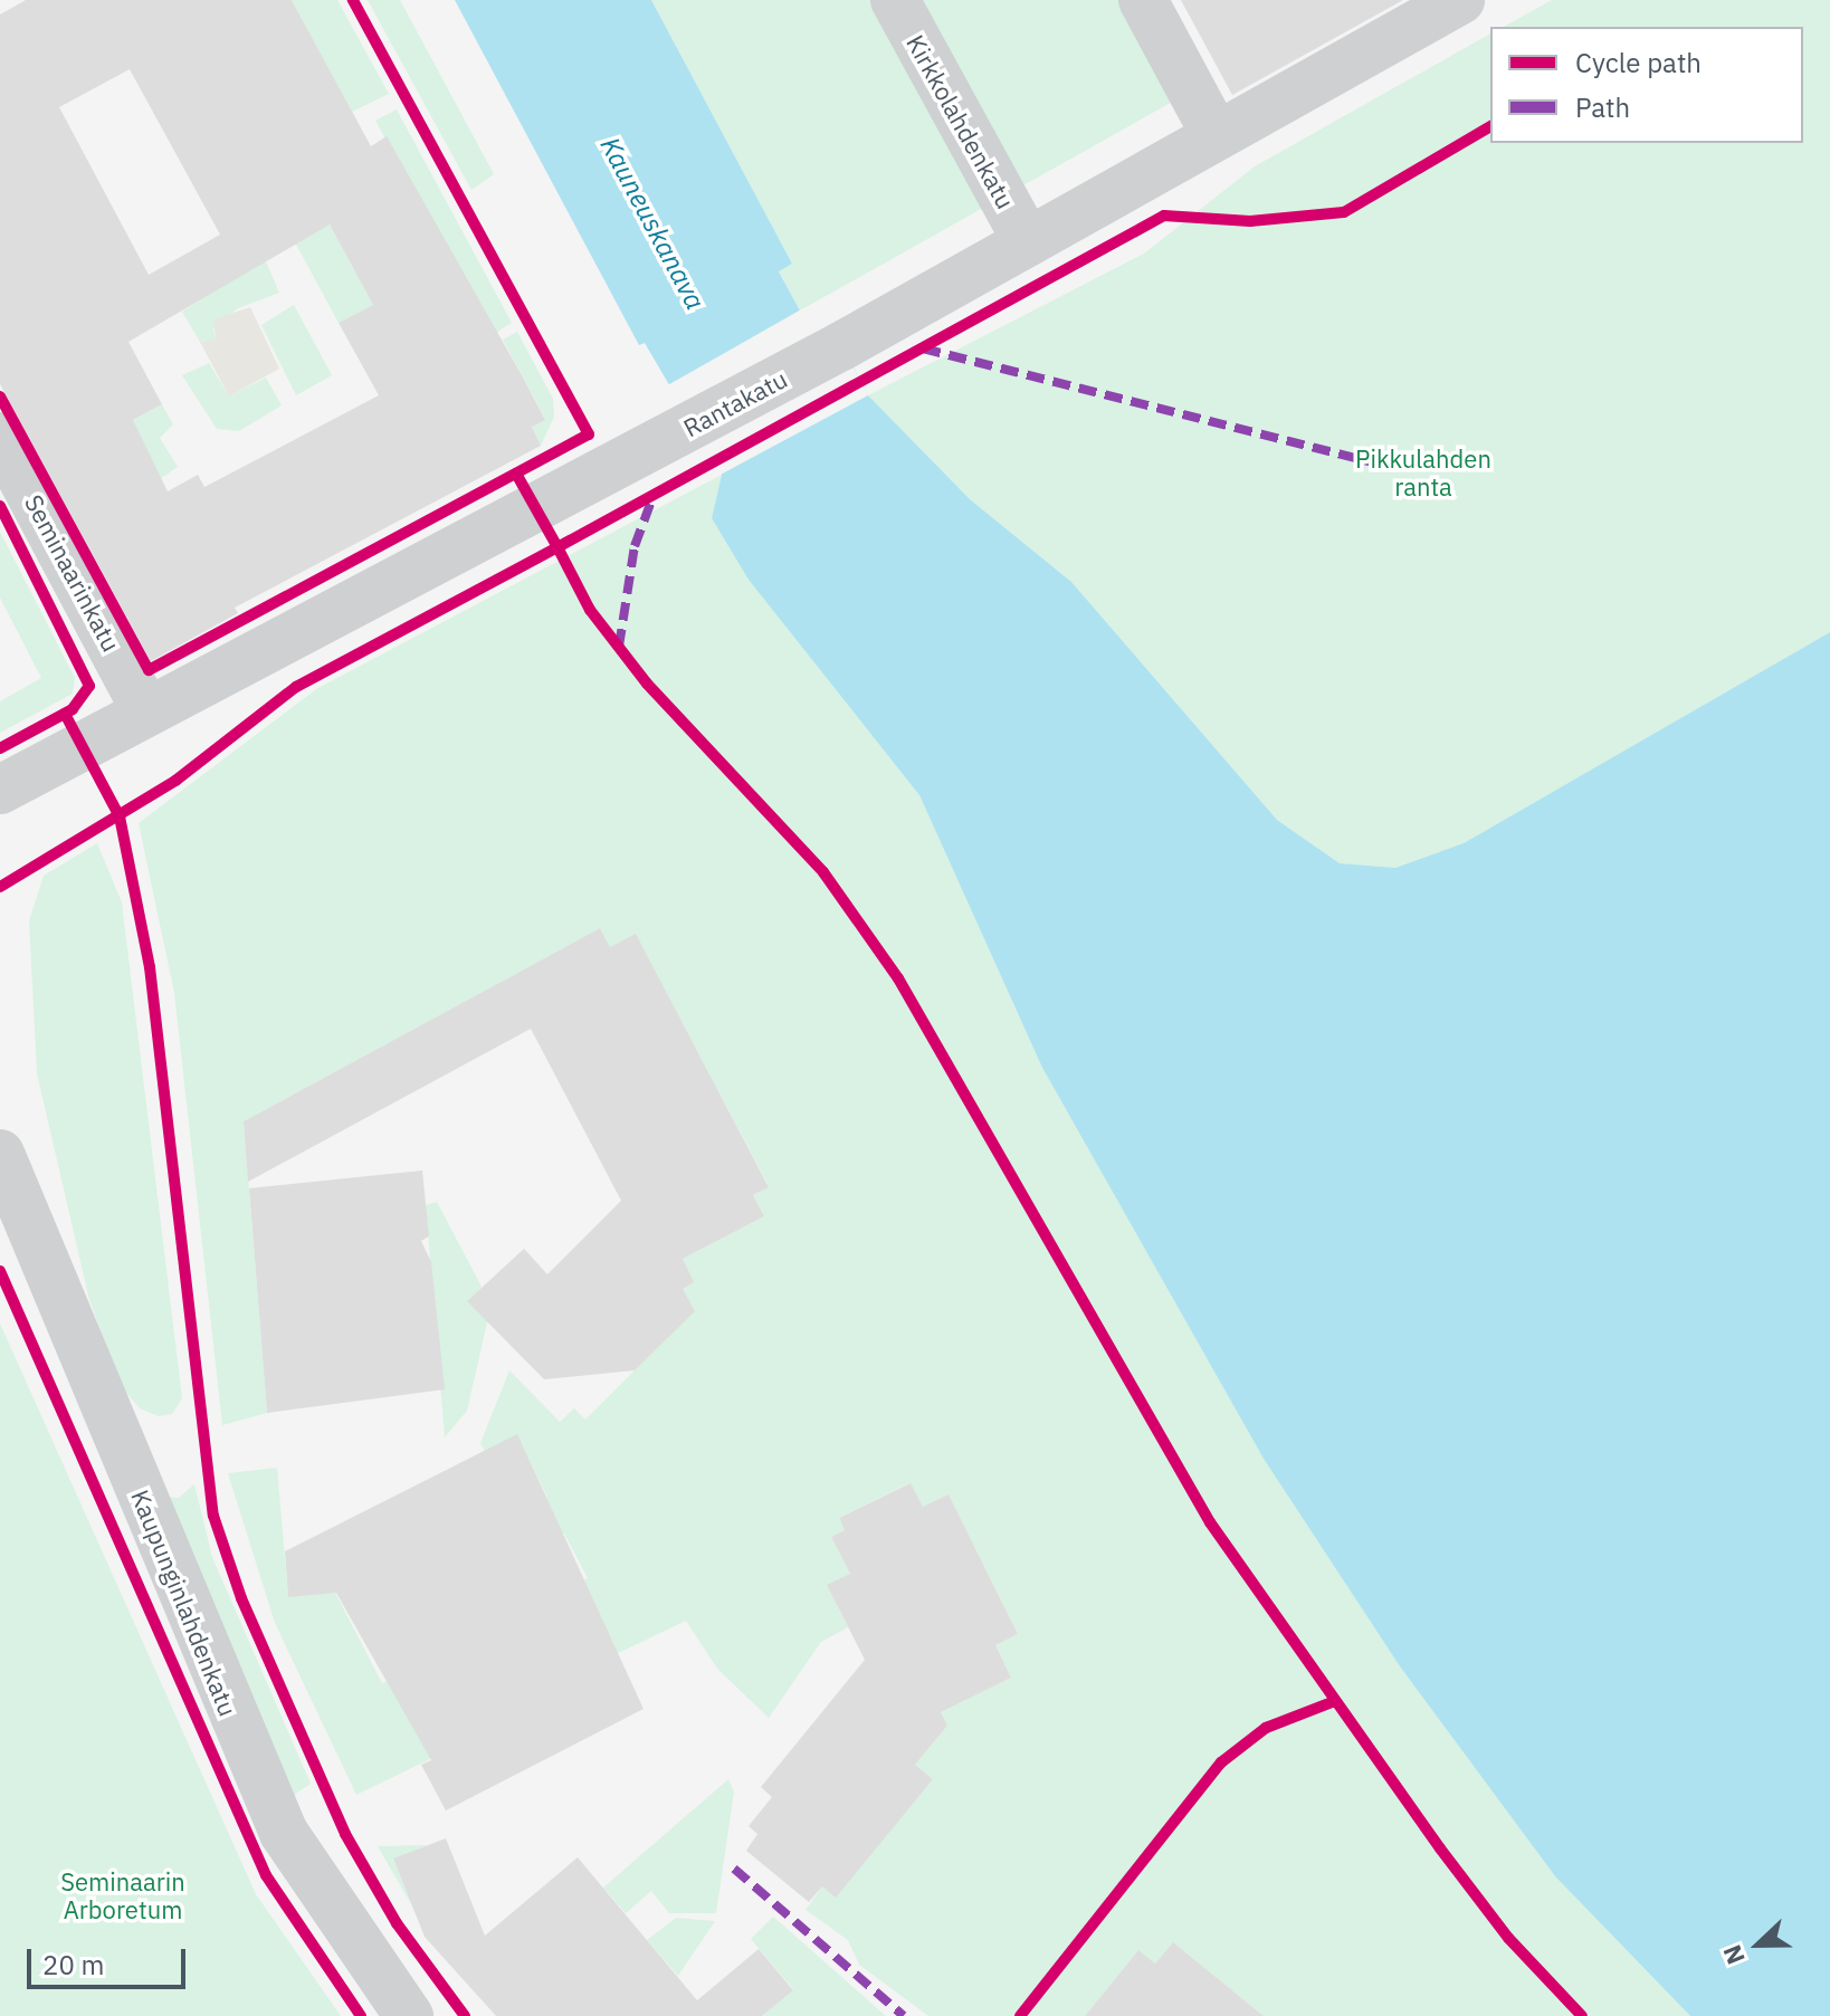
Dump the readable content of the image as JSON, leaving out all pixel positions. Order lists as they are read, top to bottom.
{
  "streets": {
    "street": [
      "Kirkkolahdenkatu",
      "Rantakatu",
      "Seminaarinkatu",
      "Kaupunginlahdenkatu"
    ]
  },
  "crossings": [
    ["Kirkkolahdenkatu", "Rantakatu"],
    ["Rantakatu", "Seminaarinkatu"]
  ],
  "water": ["Kauneuskanava"],
  "parks": ["Pikkulahden ranta", "Seminaarin Arboretum"],
  "legend": ["Cycle path", "Path"],
  "scale_bar": "20 m",
  "north": "left"
}
